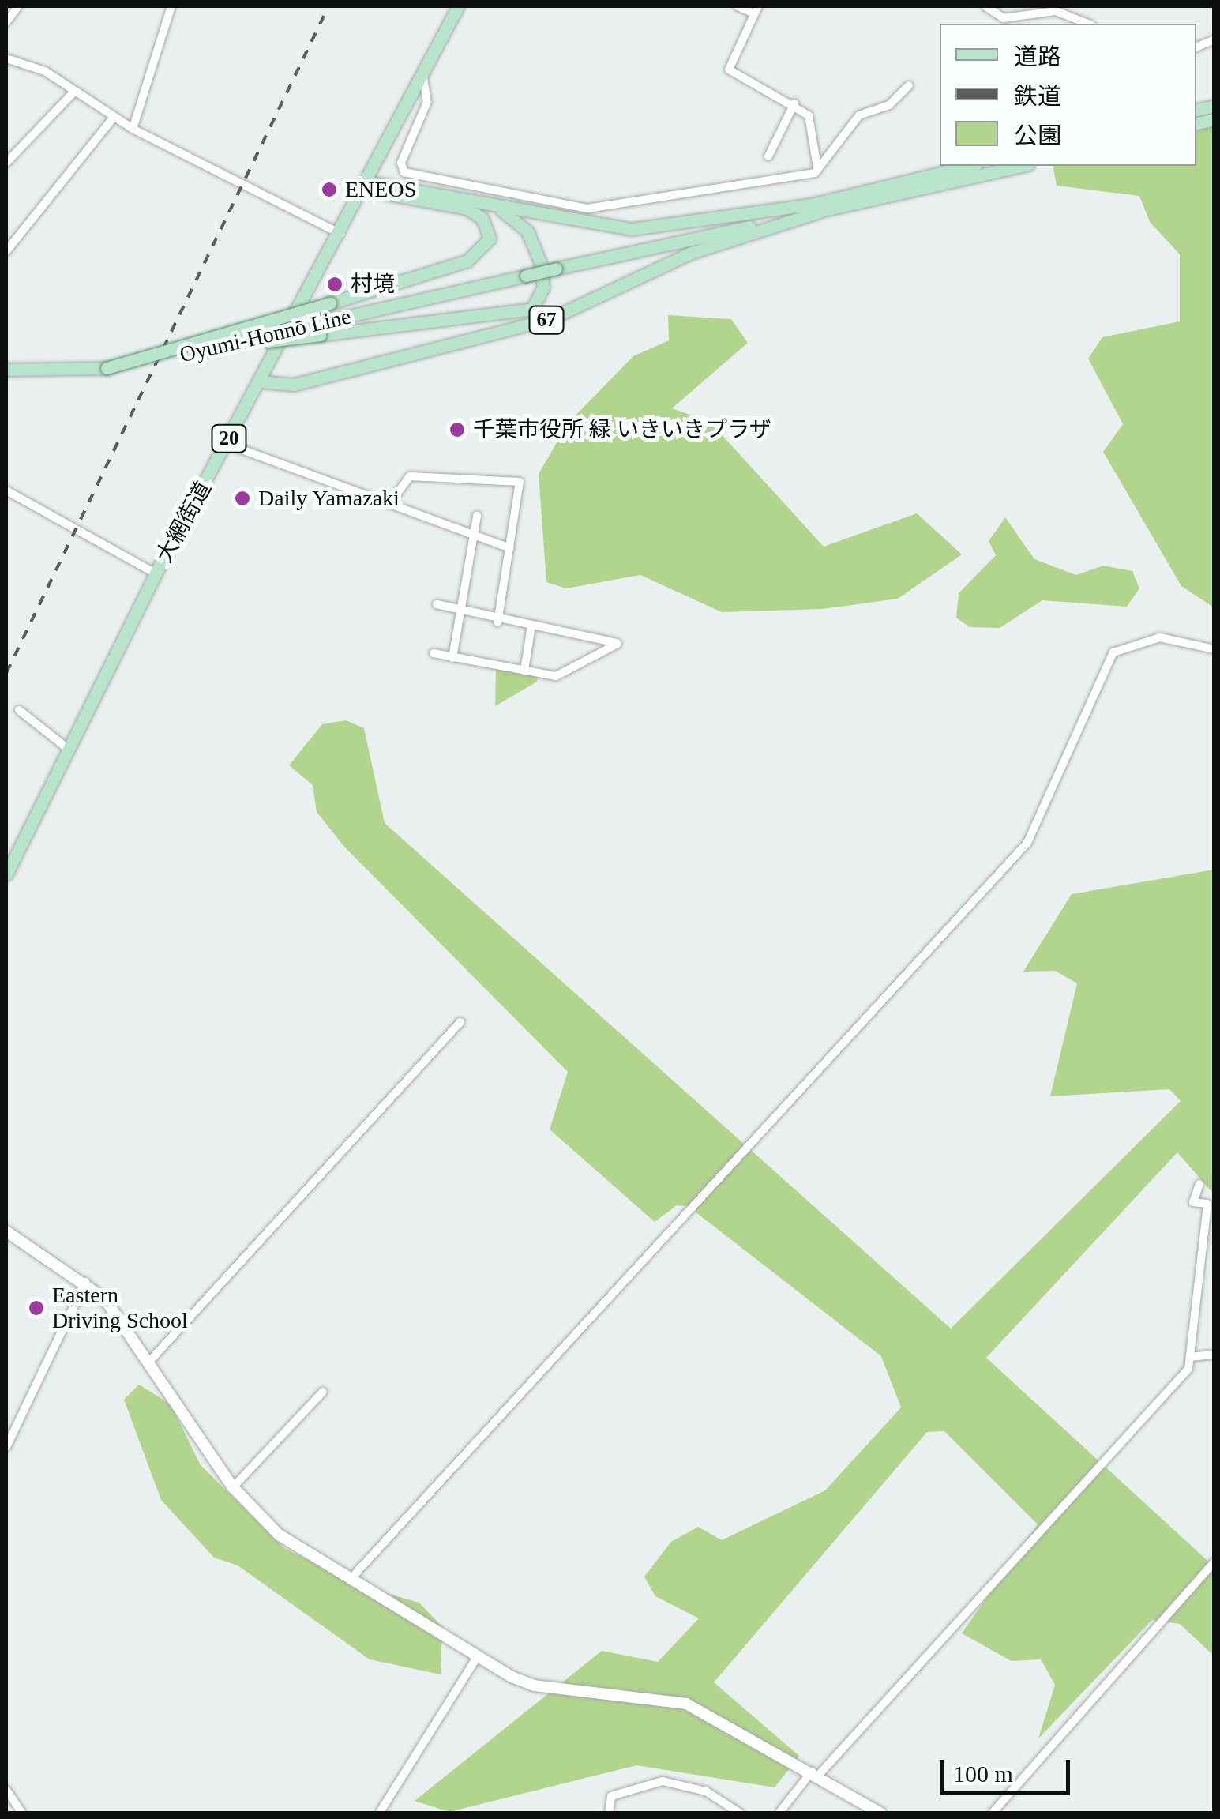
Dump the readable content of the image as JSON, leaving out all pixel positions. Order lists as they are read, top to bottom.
{
  "streets": {
    "main road": [
      "67",
      "Oyumi-Honnō Line",
      "20",
      "大網街道"
    ]
  },
  "crossings": [
    ["67", "Oyumi-Honnō Line"],
    ["67", "大網街道"]
  ],
  "places": [
    "ENEOS",
    "村境",
    "千葉市役所 緑 いきいきプラザ",
    "Daily Yamazaki",
    "Eastern Driving School"
  ],
  "legend": ["道路", "鉄道", "公園"],
  "scale_bar": "100 m"
}
